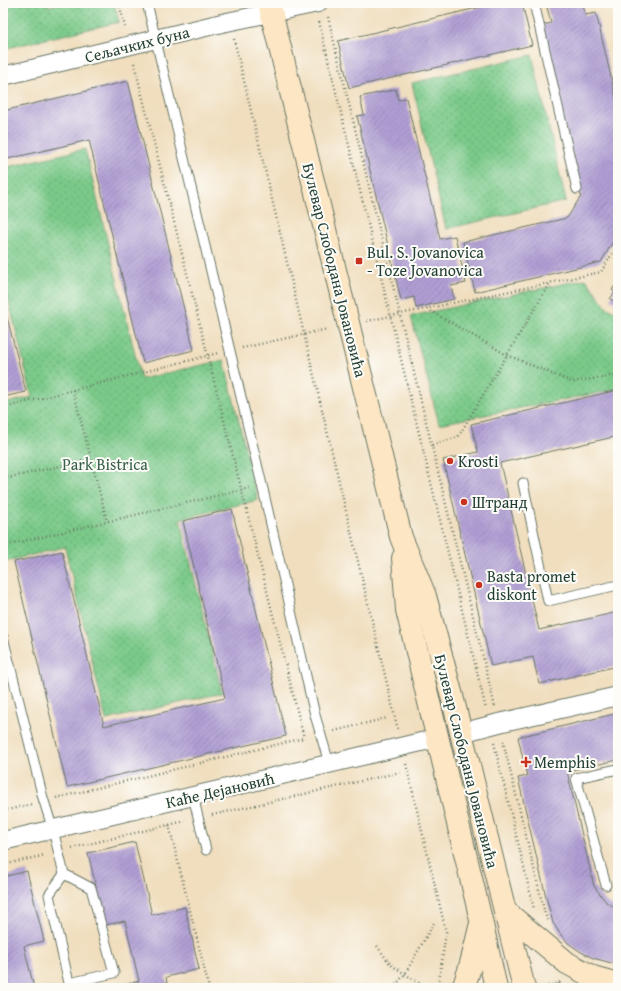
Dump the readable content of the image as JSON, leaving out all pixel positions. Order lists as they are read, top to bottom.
{
  "streets": {
    "street": ["Сељачких буна", "Булевар Слободана Јовановића", "Каће Дејановић"]
  },
  "crossings": [
    ["Сељачких буна", "Булевар Слободана Јовановића"],
    ["Булевар Слободана Јовановића", "Каће Дејановић"]
  ],
  "parks": ["Park Bistrica"],
  "places": {
    "transit": ["Bul. S. Jovanovica - Toze Jovanovica"],
    "other": ["Krosti", "Штранд", "Basta promet diskont"],
    "health": ["Memphis"]
  }
}
